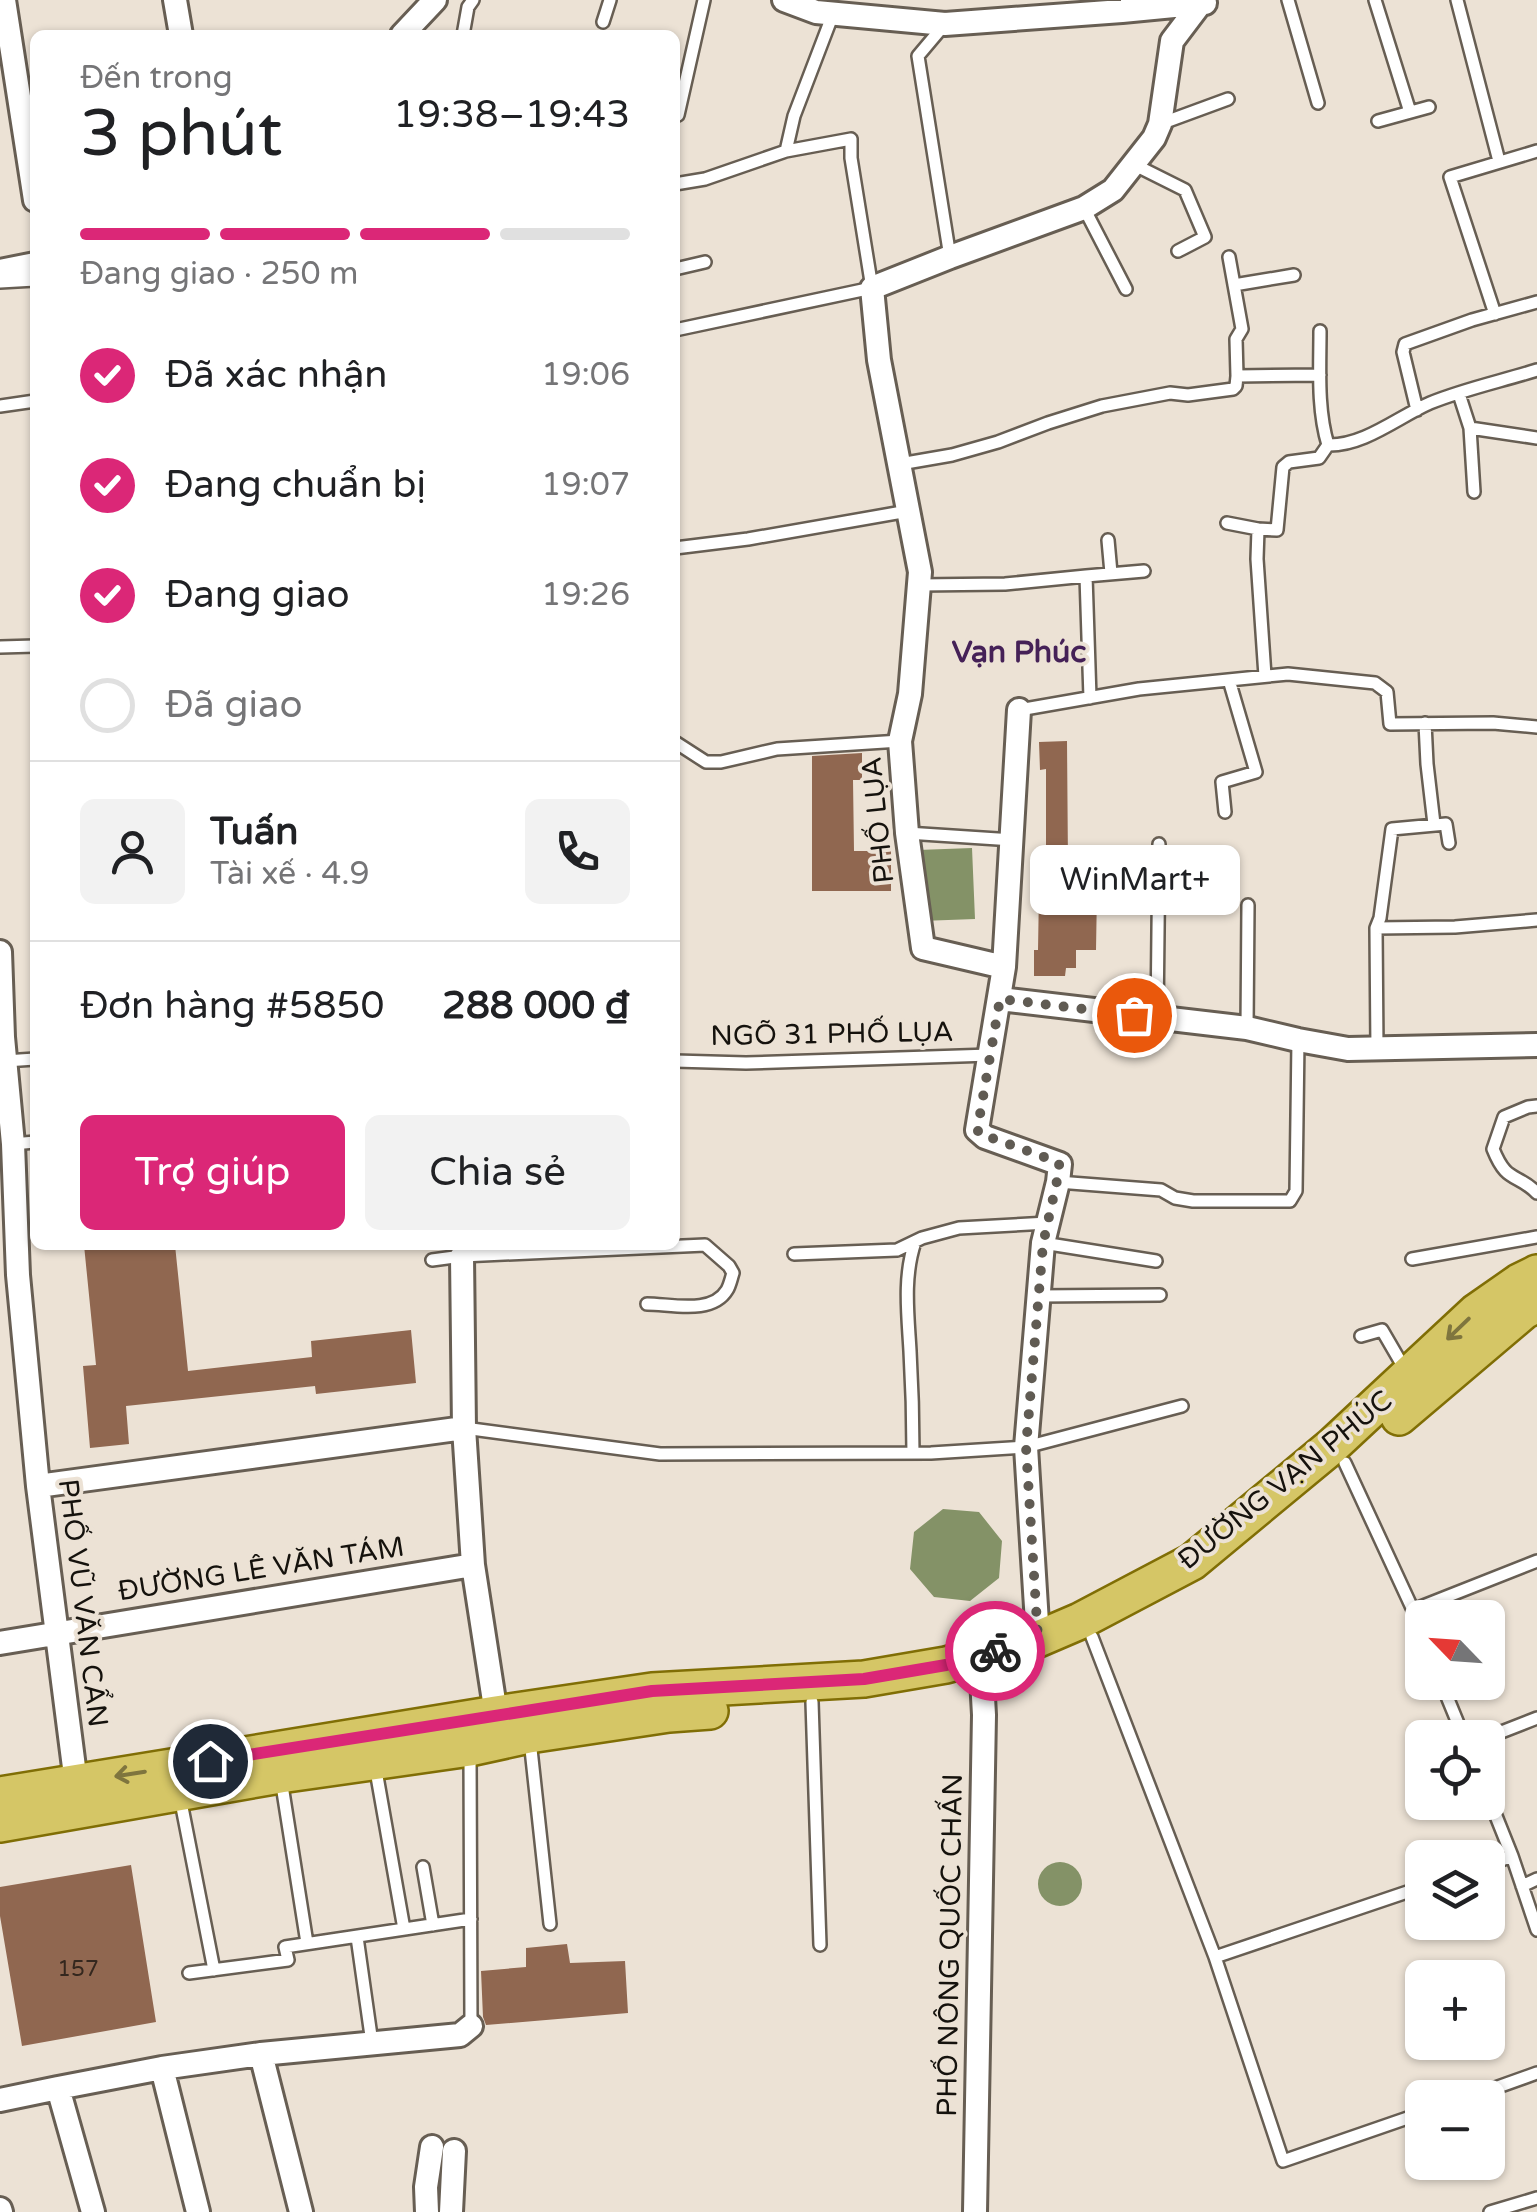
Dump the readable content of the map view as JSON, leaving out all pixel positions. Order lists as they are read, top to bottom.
{
  "streets": {
    "main road": ["ĐƯỜNG VẠN PHÚC"],
    "street": [
      "PHỐ LỤA",
      "ĐƯỜNG LÊ VĂN TÁM",
      "PHỐ VŨ VĂN CẨN",
      "PHỐ NÔNG QUỐC CHẤN"
    ],
    "lane": ["NGÕ 31 PHỐ LỤA"]
  },
  "crossings": [
    ["ĐƯỜNG VẠN PHÚC", "PHỐ VŨ VĂN CẨN"],
    ["ĐƯỜNG VẠN PHÚC", "PHỐ NÔNG QUỐC CHẤN"],
    ["ĐƯỜNG LÊ VĂN TÁM", "PHỐ VŨ VĂN CẨN"]
  ],
  "districts": ["Vạn Phúc"],
  "places": ["WinMart+"],
  "house_numbers": ["157"],
  "north": "top left",
  "page": {
    "heading": ["3 phút", "Đến trong", "19:38–19:43"],
    "panel": [
      "Tuấn",
      "Tài xế · 4.9",
      "Đơn hàng #5850",
      "288 000 ₫"
    ],
    "bar": "Đang giao · 250 m",
    "list": [
      ["Đã xác nhận", "19:06"],
      ["Đang chuẩn bị", "19:07"],
      ["Đang giao", "19:26"],
      "Đã giao"
    ],
    "bubble": "WinMart+",
    "buttons": ["Trợ giúp", "Chia sẻ"],
    "map_buttons": ["+", "−"]
  }
}
